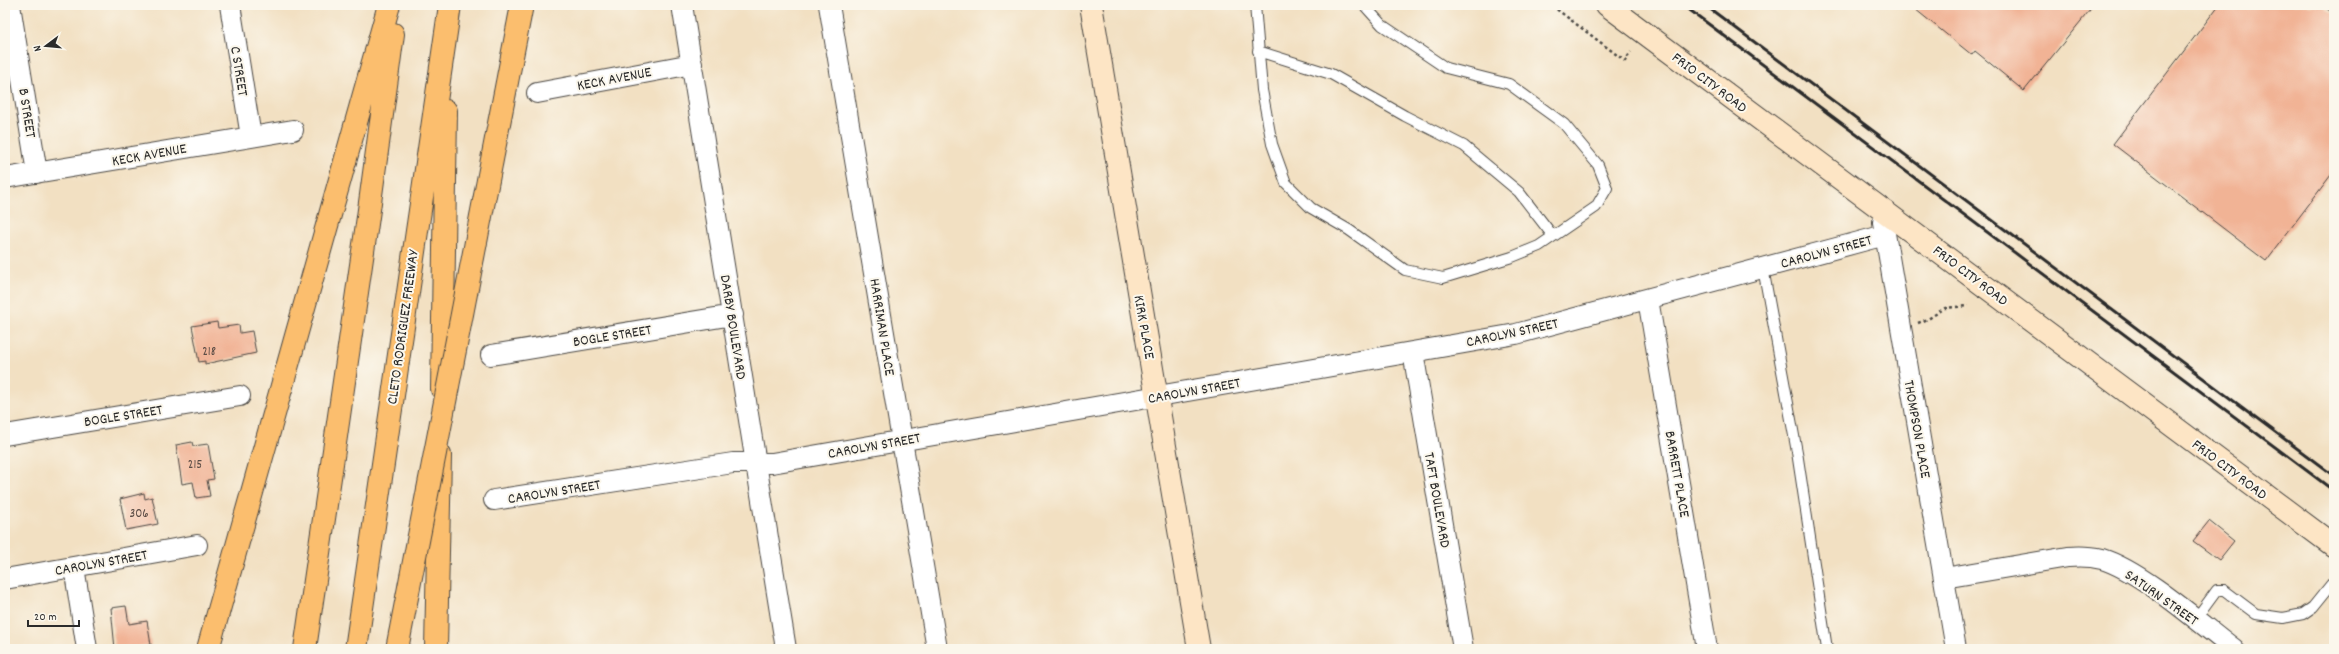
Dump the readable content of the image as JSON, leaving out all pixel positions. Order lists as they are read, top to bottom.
{
  "streets": {
    "highway": ["CLETO RODRIGUEZ FREEWAY"],
    "main road": ["FRIO CITY ROAD", "KIRK PLACE"],
    "street": [
      "C STREET",
      "KECK AVENUE",
      "B STREET",
      "CAROLYN STREET",
      "DARBY BOULEVARD",
      "HARRIMAN PLACE",
      "BOGLE STREET",
      "THOMPSON PLACE",
      "BARRETT PLACE",
      "TAFT BOULEVARD",
      "SATURN STREET"
    ]
  },
  "crossings": [
    ["C STREET", "KECK AVENUE"],
    ["KECK AVENUE", "B STREET"],
    ["KECK AVENUE", "DARBY BOULEVARD"],
    ["FRIO CITY ROAD", "THOMPSON PLACE"],
    ["CAROLYN STREET", "DARBY BOULEVARD"],
    ["CAROLYN STREET", "HARRIMAN PLACE"],
    ["CAROLYN STREET", "KIRK PLACE"],
    ["CAROLYN STREET", "THOMPSON PLACE"],
    ["CAROLYN STREET", "BARRETT PLACE"],
    ["CAROLYN STREET", "TAFT BOULEVARD"],
    ["DARBY BOULEVARD", "BOGLE STREET"],
    ["THOMPSON PLACE", "SATURN STREET"]
  ],
  "house_numbers": ["218", "215", "306"],
  "scale_bar": "20 m",
  "north": "left"
}
